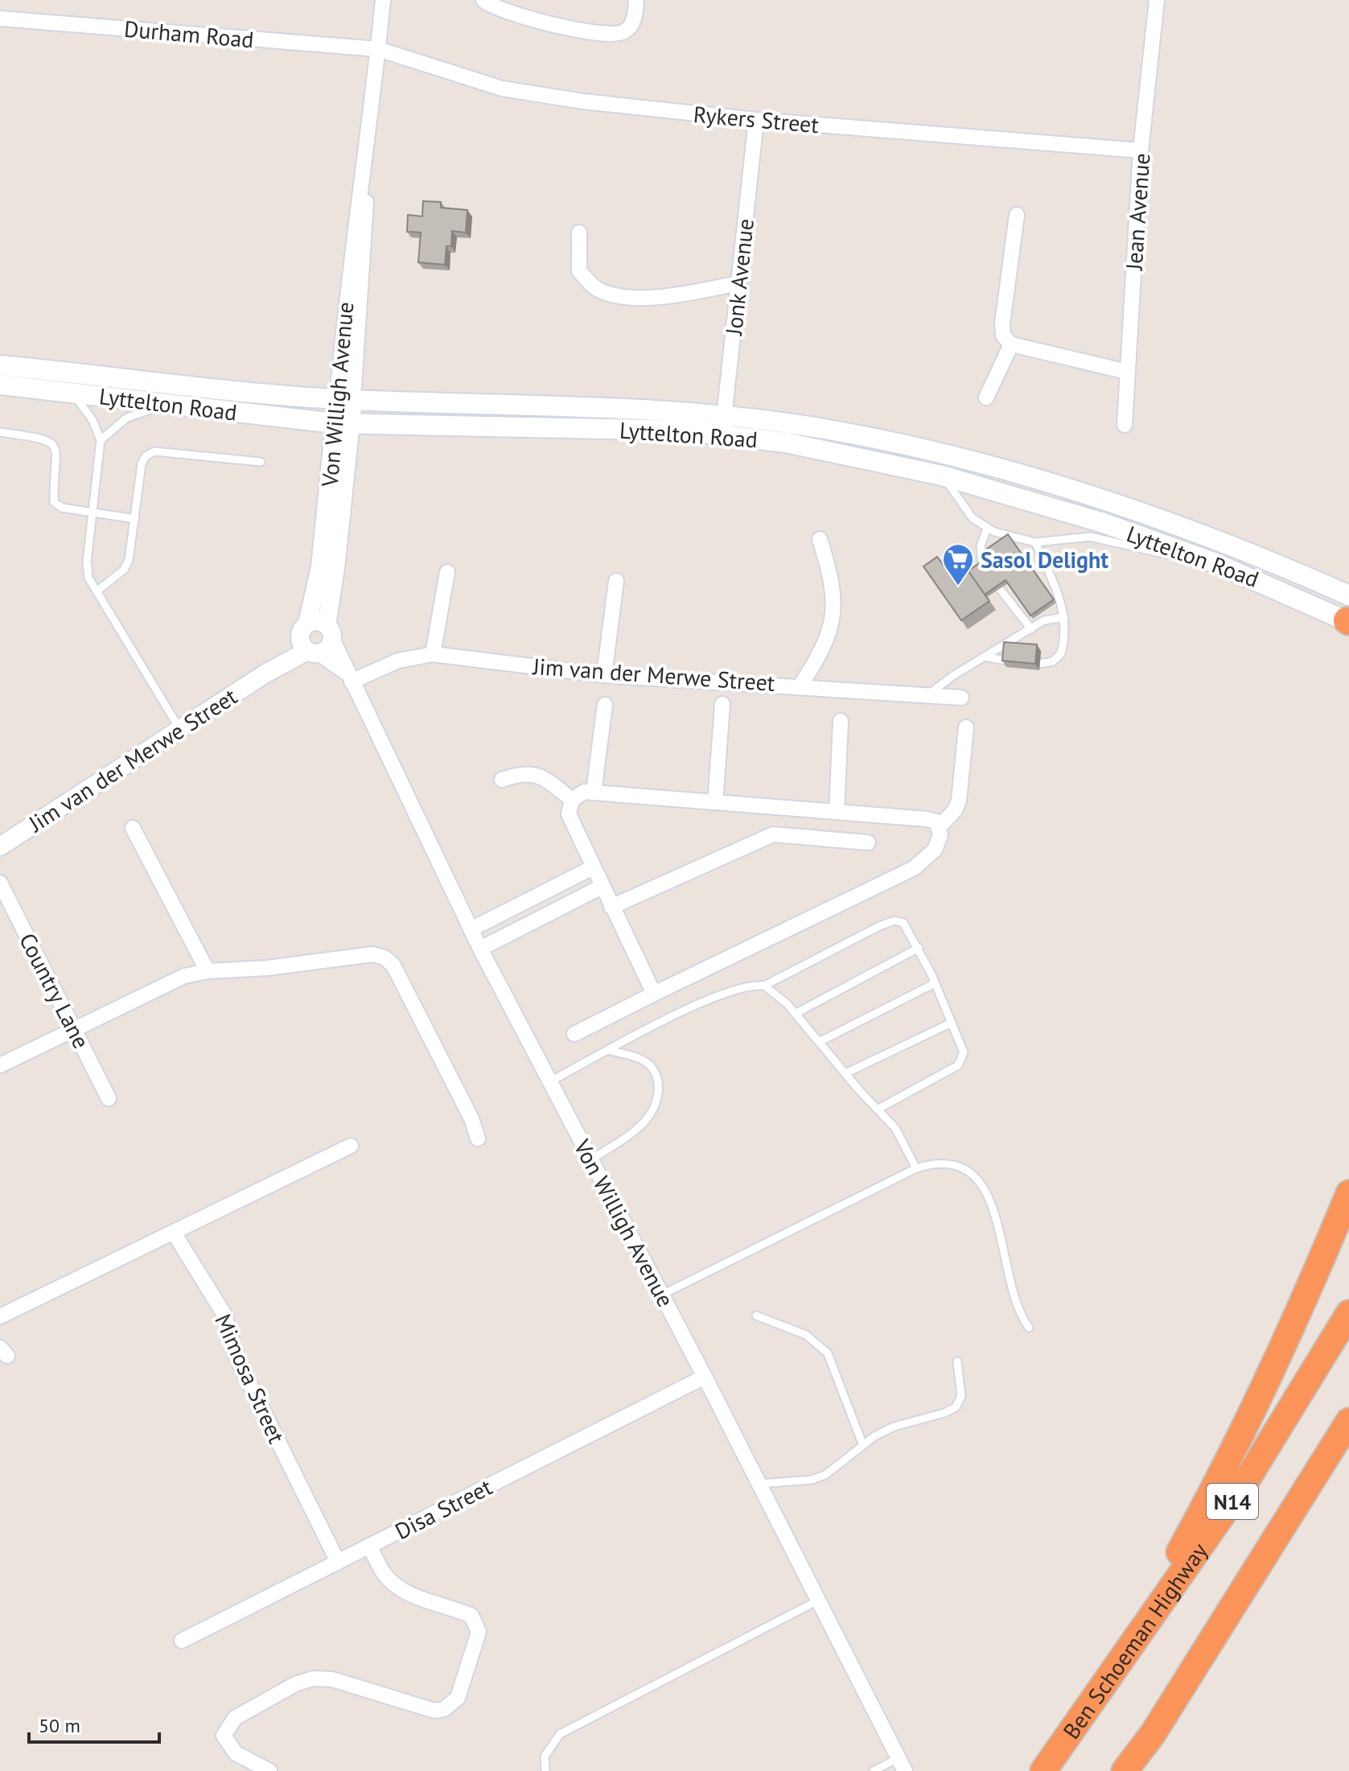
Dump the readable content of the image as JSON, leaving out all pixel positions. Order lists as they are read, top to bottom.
{
  "streets": {
    "highway": ["N14", "Ben Schoeman Highway"],
    "main road": ["Lyttelton Road"],
    "street": [
      "Durham Road",
      "Rykers Street",
      "Jean Avenue",
      "Jonk Avenue",
      "Von Willigh Avenue",
      "Jim van der Merwe Street",
      "Country Lane",
      "Mimosa Street",
      "Disa Street"
    ]
  },
  "crossings": [
    ["Durham Road", "Rykers Street"],
    ["Durham Road", "Von Willigh Avenue"],
    ["Rykers Street", "Jean Avenue"],
    ["Rykers Street", "Jonk Avenue"],
    ["Rykers Street", "Von Willigh Avenue"],
    ["Jonk Avenue", "Lyttelton Road"],
    ["Von Willigh Avenue", "Lyttelton Road"],
    ["Von Willigh Avenue", "Jim van der Merwe Street"],
    ["Von Willigh Avenue", "Disa Street"],
    ["Mimosa Street", "Disa Street"]
  ],
  "places": {
    "supermarket": ["Sasol Delight"]
  },
  "scale_bar": "50 m"
}
